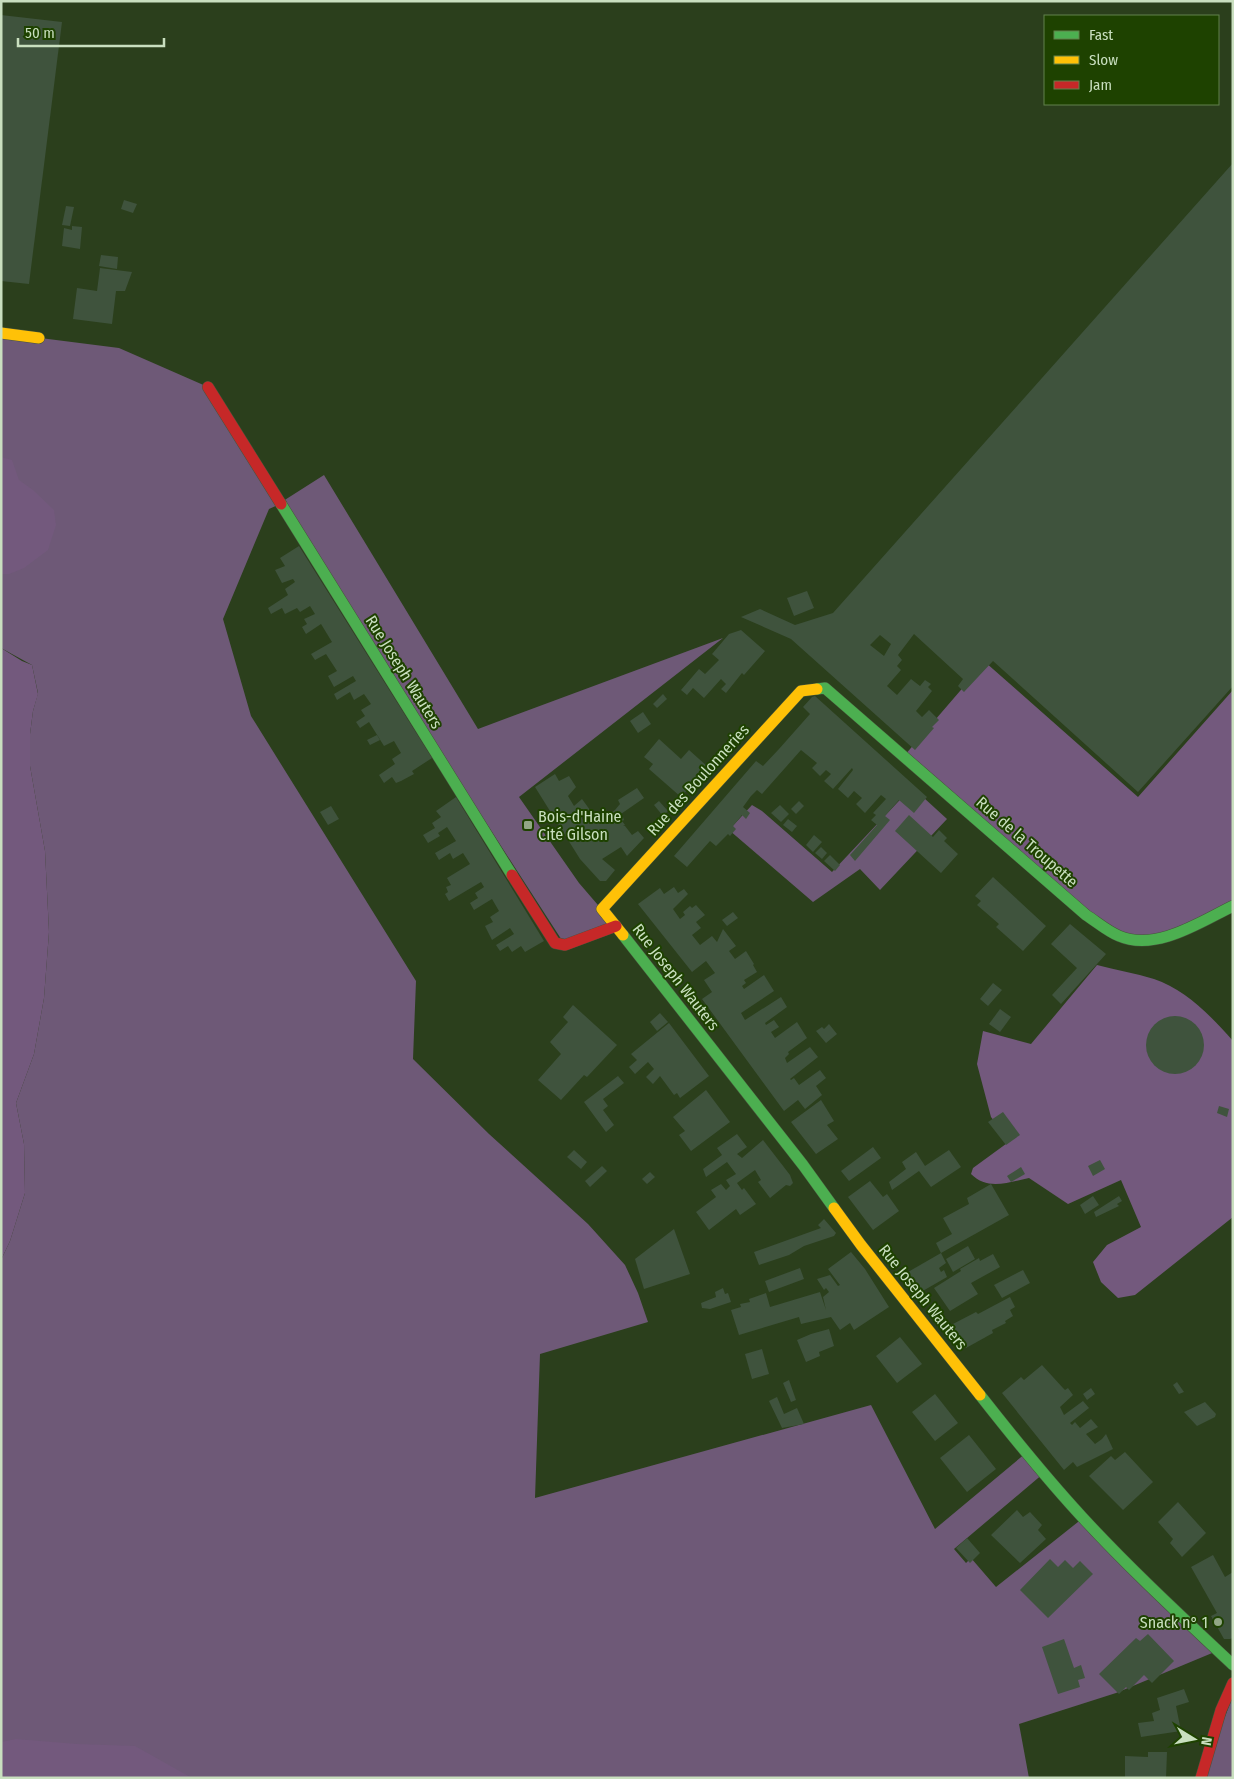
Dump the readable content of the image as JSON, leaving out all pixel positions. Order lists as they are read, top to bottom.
{
  "streets": {
    "street": ["Rue Joseph Wauters", "Rue des Boulonneries", "Rue de la Troupette"]
  },
  "crossings": [
    ["Rue Joseph Wauters", "Rue des Boulonneries"],
    ["Rue des Boulonneries", "Rue de la Troupette"]
  ],
  "places": {
    "transit": ["Bois-d'Haine Cité Gilson"],
    "other": ["Snack n° 1"]
  },
  "legend": ["Fast", "Slow", "Jam"],
  "scale_bar": "50 m",
  "north": "right"
}
